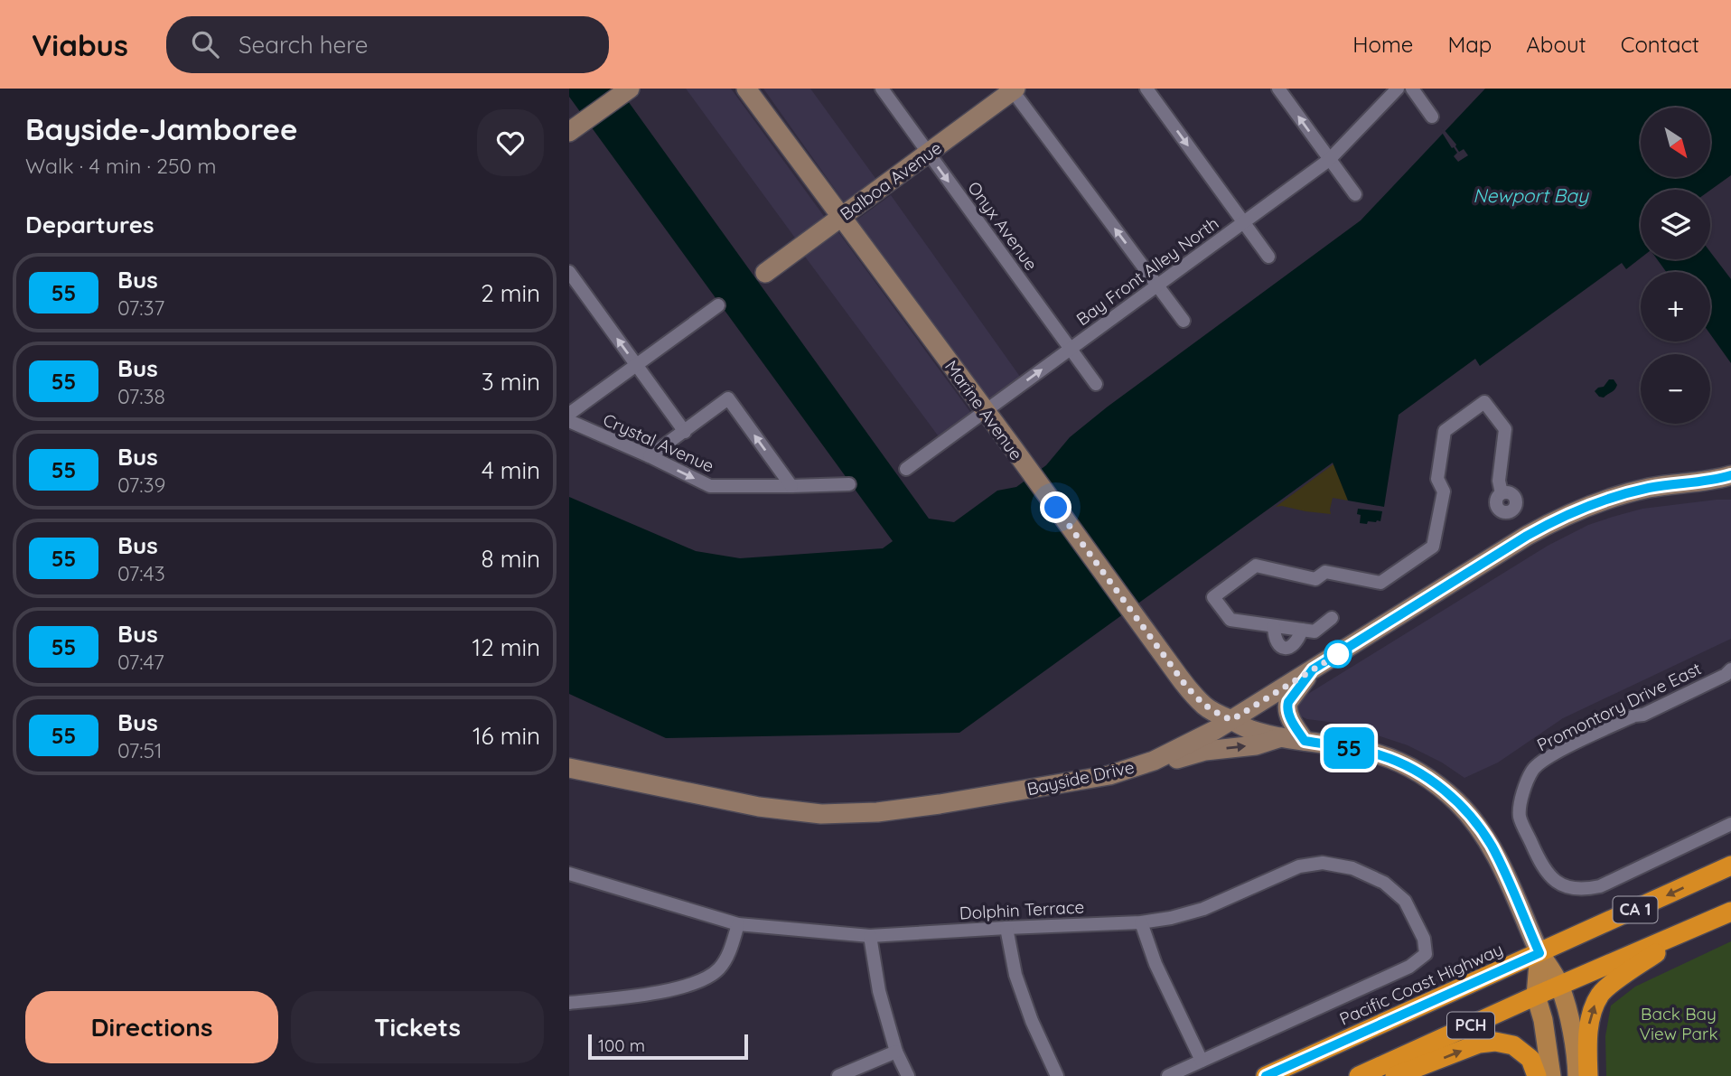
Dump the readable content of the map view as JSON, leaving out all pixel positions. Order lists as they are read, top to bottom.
{
  "streets": {
    "highway": ["CA 1", "Pacific Coast Highway", "PCH"],
    "main road": ["Balboa Avenue", "Marine Avenue", "Bayside Drive"],
    "street": [
      "Onyx Avenue",
      "Bay Front Alley North",
      "Crystal Avenue",
      "Promontory Drive East",
      "Dolphin Terrace"
    ]
  },
  "crossings": [
    ["Balboa Avenue", "Onyx Avenue"],
    ["Balboa Avenue", "Marine Avenue"],
    ["Onyx Avenue", "Bay Front Alley North"],
    ["Bay Front Alley North", "Marine Avenue"],
    ["Marine Avenue", "Bayside Drive"],
    ["Marine Avenue", "Pacific Coast Highway"],
    ["CA 1", "PCH"]
  ],
  "one_way": ["Crystal Avenue"],
  "water": ["Newport Bay"],
  "parks": ["Back Bay View Park"],
  "lines": ["bus line 55"],
  "scale_bar": "100 m",
  "north": "bottom right",
  "page": {
    "header": "Viabus",
    "search": "Search here",
    "nav": [
      "Home",
      "Map",
      "About",
      "Contact"
    ],
    "heading": [
      ["Bayside-Jamboree", "Walk · 4 min · 250 m"],
      "Departures"
    ],
    "on_map": "55",
    "map_buttons": ["+", "−"],
    "list": [
      {
        "mark": "55",
        "name": "Bus",
        "note": "07:37",
        "value": "2 min"
      },
      {
        "mark": "55",
        "name": "Bus",
        "note": "07:38",
        "value": "3 min"
      },
      {
        "mark": "55",
        "name": "Bus",
        "note": "07:39",
        "value": "4 min"
      },
      {
        "mark": "55",
        "name": "Bus",
        "note": "07:43",
        "value": "8 min"
      },
      {
        "mark": "55",
        "name": "Bus",
        "note": "07:47",
        "value": "12 min"
      },
      {
        "mark": "55",
        "name": "Bus",
        "note": "07:51",
        "value": "16 min"
      }
    ],
    "buttons": ["Directions", "Tickets"],
    "scale": "100 m"
  }
}
